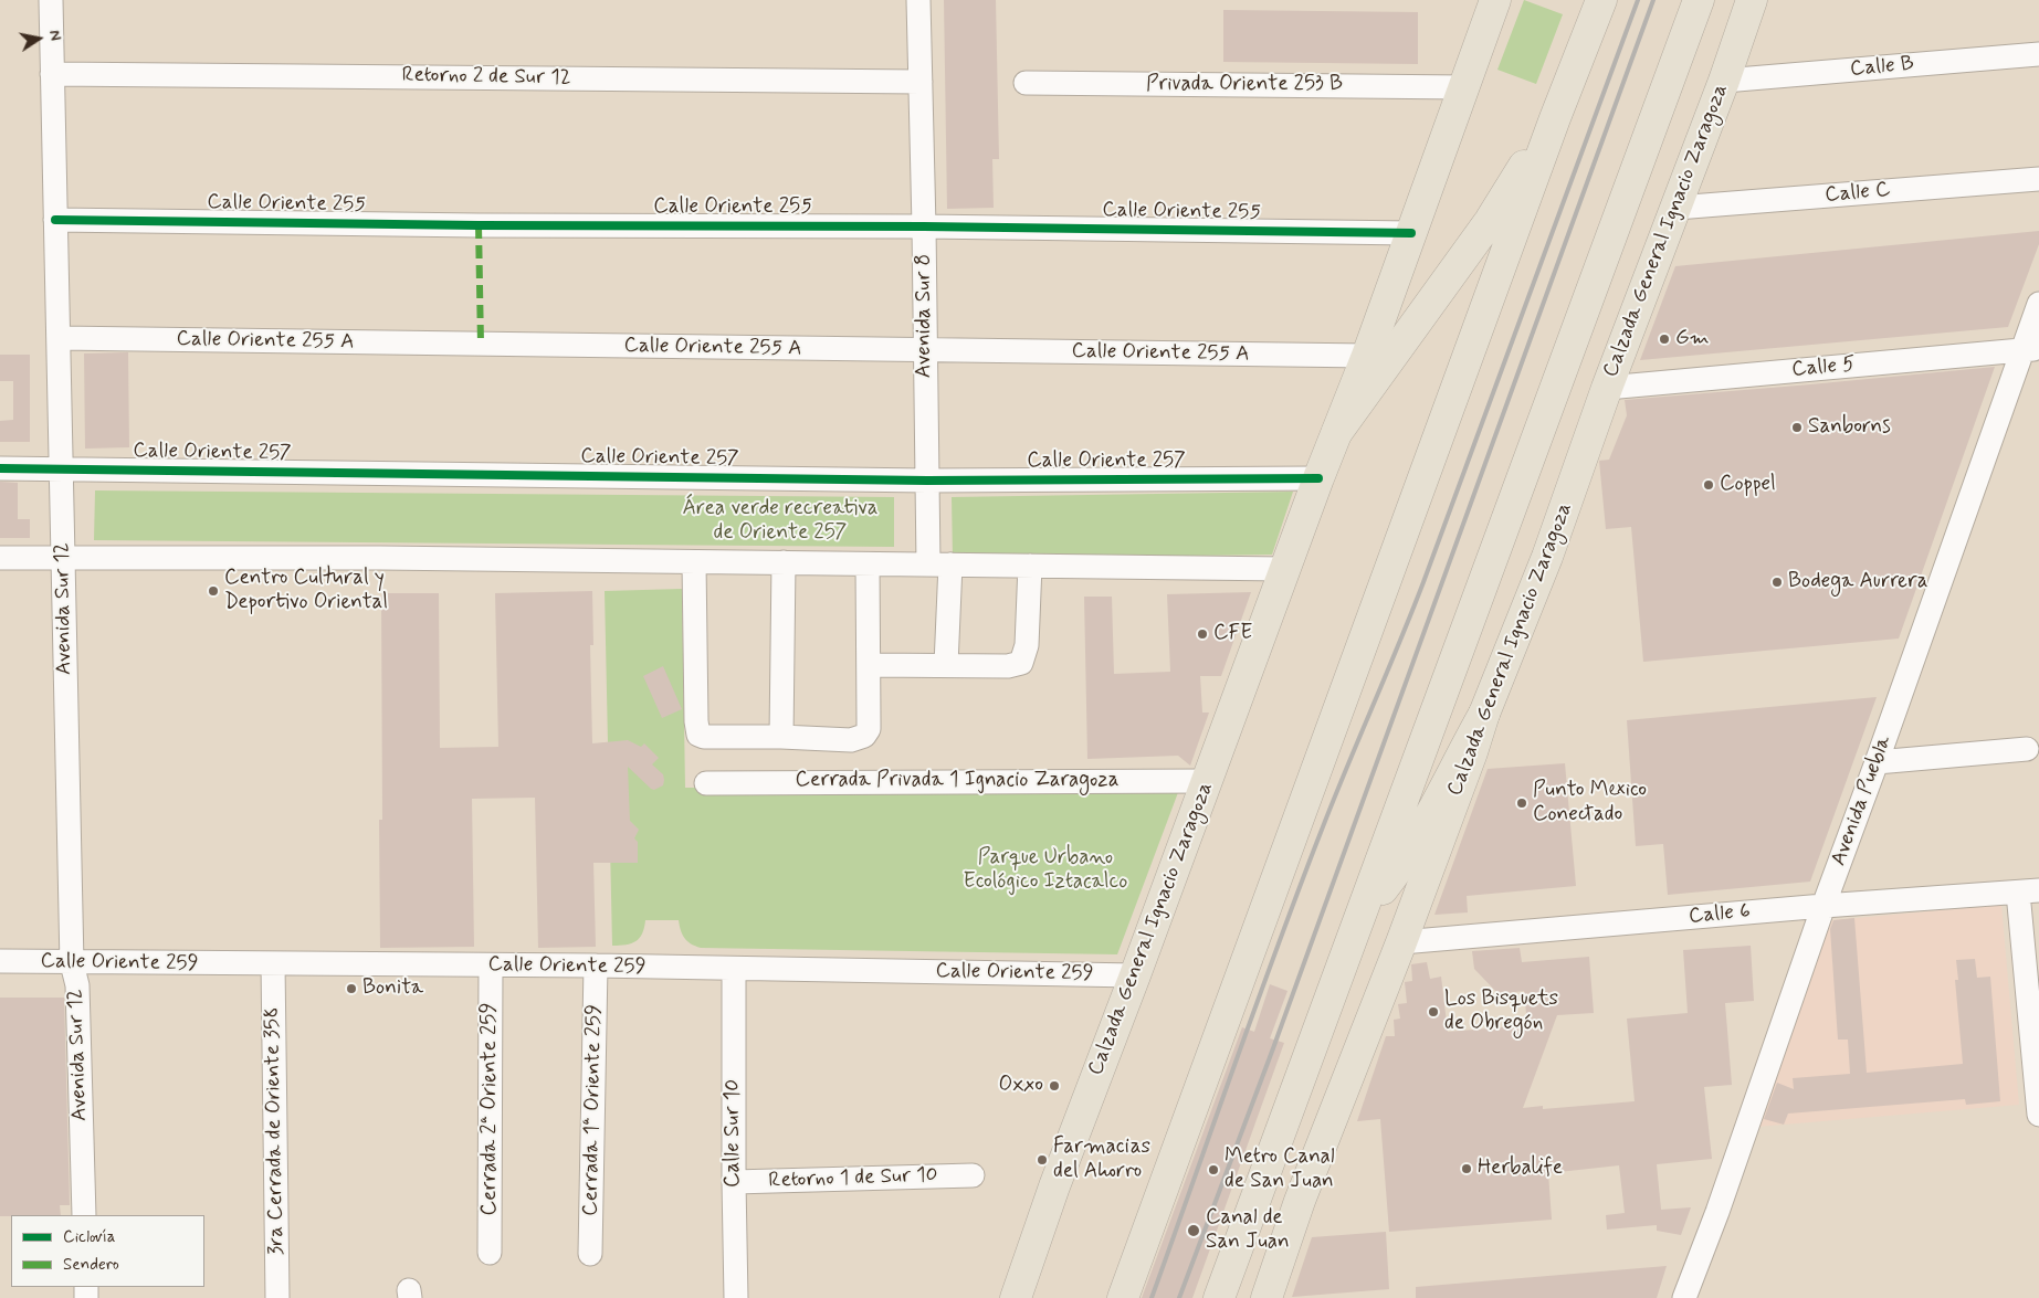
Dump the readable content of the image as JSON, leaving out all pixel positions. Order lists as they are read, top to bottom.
{
  "streets": {
    "main road": ["Calzada General Ignacio Zaragoza"],
    "street": [
      "Calle B",
      "Retorno 2 de Sur 12",
      "Privada Oriente 253 B",
      "Calle C",
      "Calle Oriente 255",
      "Avenida Sur 8",
      "Calle Oriente 255 A",
      "Calle 5",
      "Calle Oriente 257",
      "Avenida Sur 12",
      "Cerrada Privada 1 Ignacio Zaragoza",
      "Avenida Puebla",
      "Calle 6",
      "Calle Oriente 259",
      "Cerrada 2ª Oriente 259",
      "Cerrada 1ª Oriente 259",
      "3ra Cerrada de Oriente 358",
      "Calle Sur 10",
      "Retorno 1 de Sur 10"
    ]
  },
  "crossings": [
    ["Calle B", "Calzada General Ignacio Zaragoza"],
    ["Retorno 2 de Sur 12", "Avenida Sur 8"],
    ["Retorno 2 de Sur 12", "Avenida Sur 12"],
    ["Privada Oriente 253 B", "Calzada General Ignacio Zaragoza"],
    ["Calle C", "Calzada General Ignacio Zaragoza"],
    ["Calle Oriente 255", "Calzada General Ignacio Zaragoza"],
    ["Calle Oriente 255", "Avenida Sur 8"],
    ["Calle Oriente 255", "Avenida Sur 12"],
    ["Calzada General Ignacio Zaragoza", "Calle Oriente 255 A"],
    ["Calzada General Ignacio Zaragoza", "Calle 5"],
    ["Calzada General Ignacio Zaragoza", "Calle Oriente 257"],
    ["Calzada General Ignacio Zaragoza", "Cerrada Privada 1 Ignacio Zaragoza"],
    ["Calzada General Ignacio Zaragoza", "Calle 6"],
    ["Calzada General Ignacio Zaragoza", "Calle Oriente 259"],
    ["Avenida Sur 8", "Calle Oriente 255 A"],
    ["Avenida Sur 8", "Calle Oriente 257"],
    ["Calle Oriente 255 A", "Avenida Sur 12"],
    ["Calle 5", "Avenida Puebla"],
    ["Calle Oriente 257", "Avenida Sur 12"],
    ["Avenida Sur 12", "Calle Oriente 259"],
    ["Avenida Puebla", "Calle 6"],
    ["Calle Oriente 259", "Cerrada 2ª Oriente 259"],
    ["Calle Oriente 259", "Cerrada 1ª Oriente 259"],
    ["Calle Oriente 259", "3ra Cerrada de Oriente 358"],
    ["Calle Oriente 259", "Calle Sur 10"],
    ["Calle Sur 10", "Retorno 1 de Sur 10"]
  ],
  "parks": ["Área verde recreativa de Oriente 257", "Parque Urbano Ecológico Iztacalco"],
  "places": [
    "Gm",
    "Sanborns",
    "Coppel",
    "Bodega Aurrera",
    "Centro Cultural y Deportivo Oriental",
    "CFE",
    "Punto Mexico Conectado",
    "Bonita",
    "Los Bisquets de Obregón",
    "Oxxo",
    "Farmacias del Ahorro",
    "Herbalife",
    "Metro Canal de San Juan",
    "Canal de San Juan"
  ],
  "legend": ["Ciclovía", "Sendero"],
  "north": "right"
}
